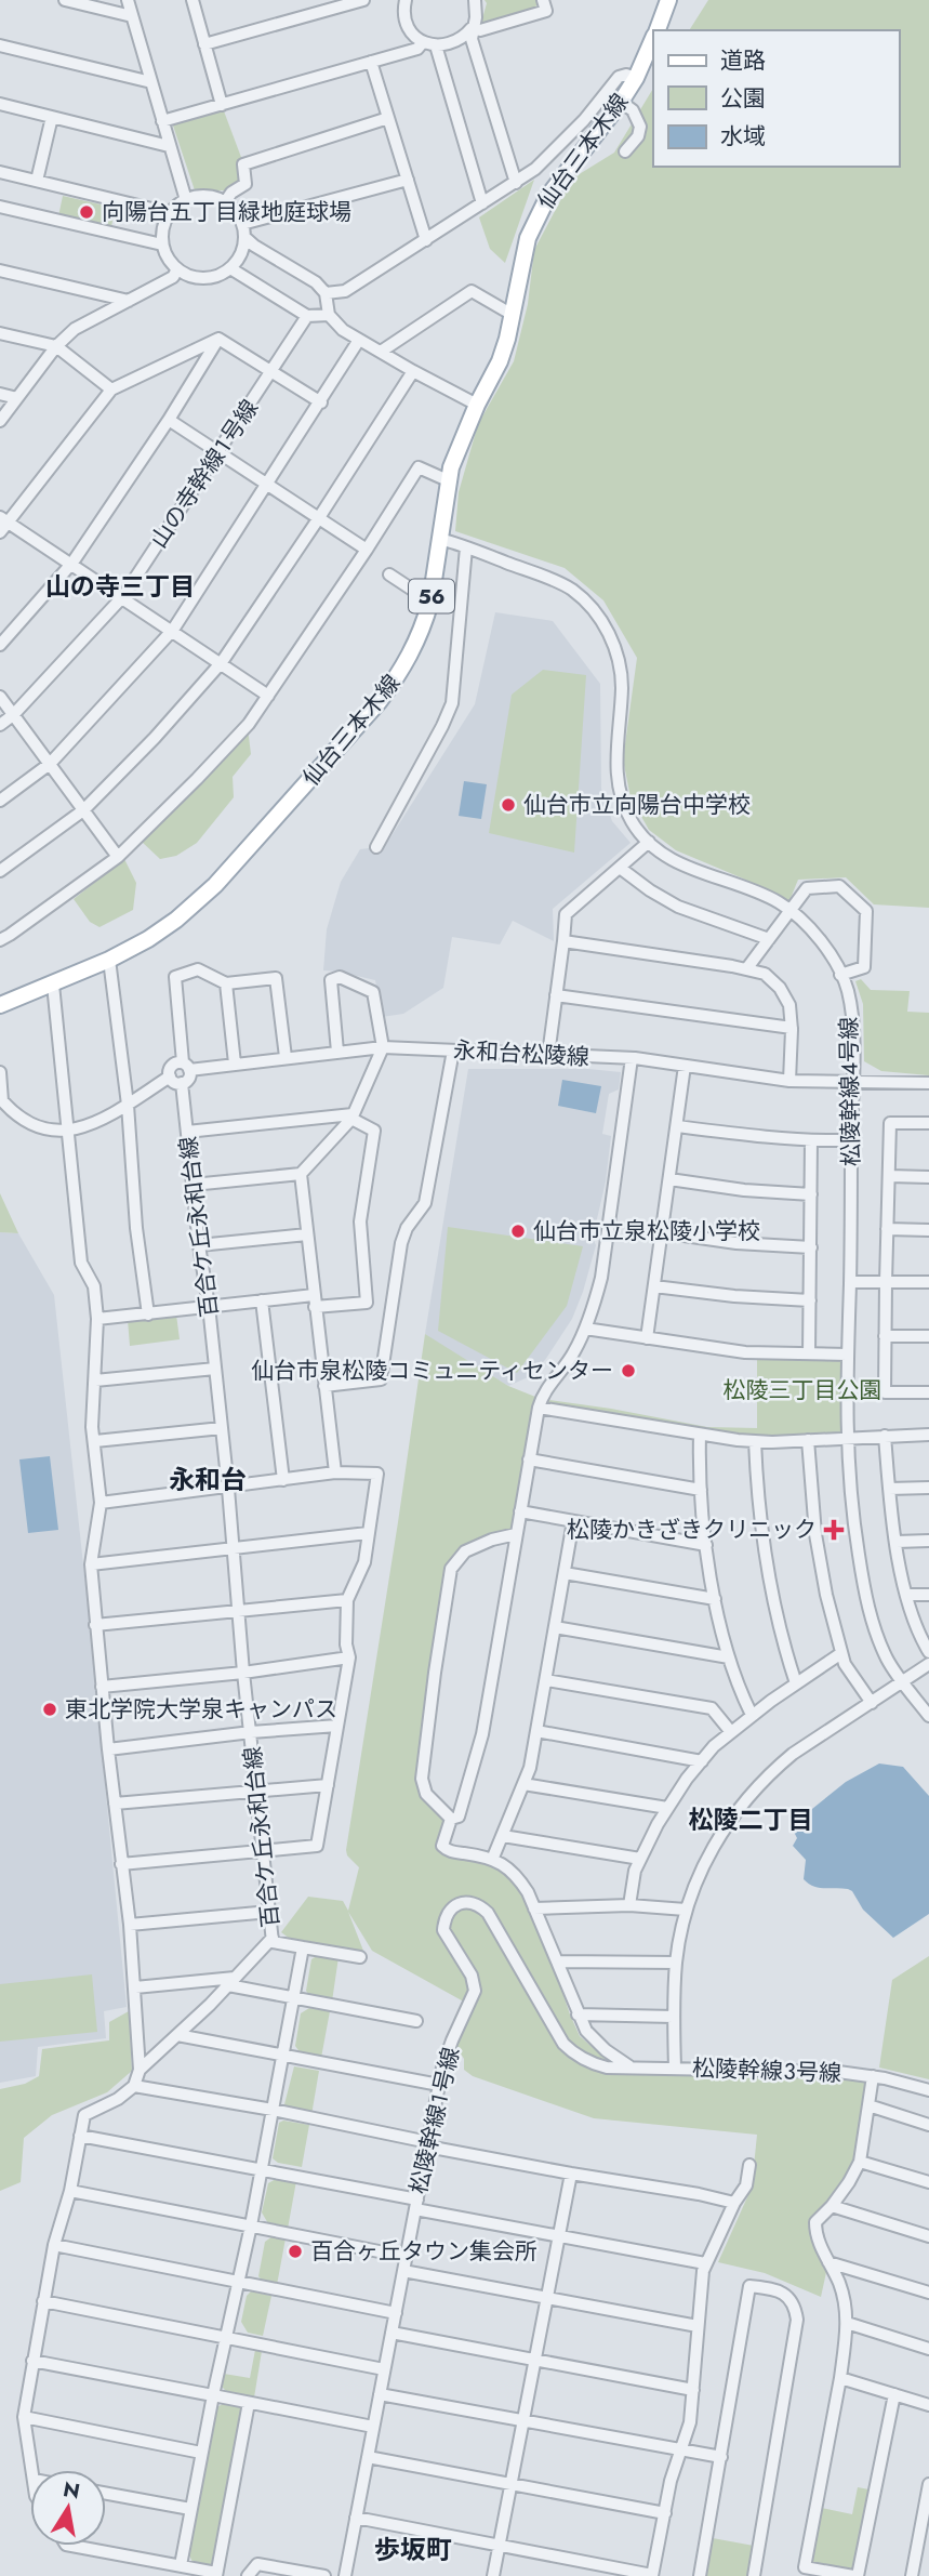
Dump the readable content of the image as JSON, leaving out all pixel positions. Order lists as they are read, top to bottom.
{
  "streets": {
    "main road": ["仙台三本木線", "56"],
    "street": [
      "山の寺幹線１号線",
      "永和台松陵線",
      "松陵幹線４号線",
      "百合ケ丘永和台線",
      "松陵幹線３号線",
      "松陵幹線１号線"
    ]
  },
  "crossings": [
    ["仙台三本木線", "松陵幹線４号線"],
    ["永和台松陵線", "松陵幹線４号線"],
    ["永和台松陵線", "百合ケ丘永和台線"],
    ["松陵幹線４号線", "松陵幹線３号線"],
    ["松陵幹線３号線", "松陵幹線１号線"]
  ],
  "districts": [
    "山の寺三丁目",
    "永和台",
    "松陵二丁目",
    "歩坂町"
  ],
  "parks": ["松陵三丁目公園"],
  "places": {
    "other": [
      "向陽台五丁目緑地庭球場",
      "仙台市立向陽台中学校",
      "仙台市立泉松陵小学校",
      "仙台市泉松陵コミュニティセンター",
      "東北学院大学泉キャンパス",
      "百合ヶ丘タウン集会所"
    ],
    "health": ["松陵かきざきクリニック"]
  },
  "legend": ["道路", "公園", "水域"],
  "north": "top"
}
